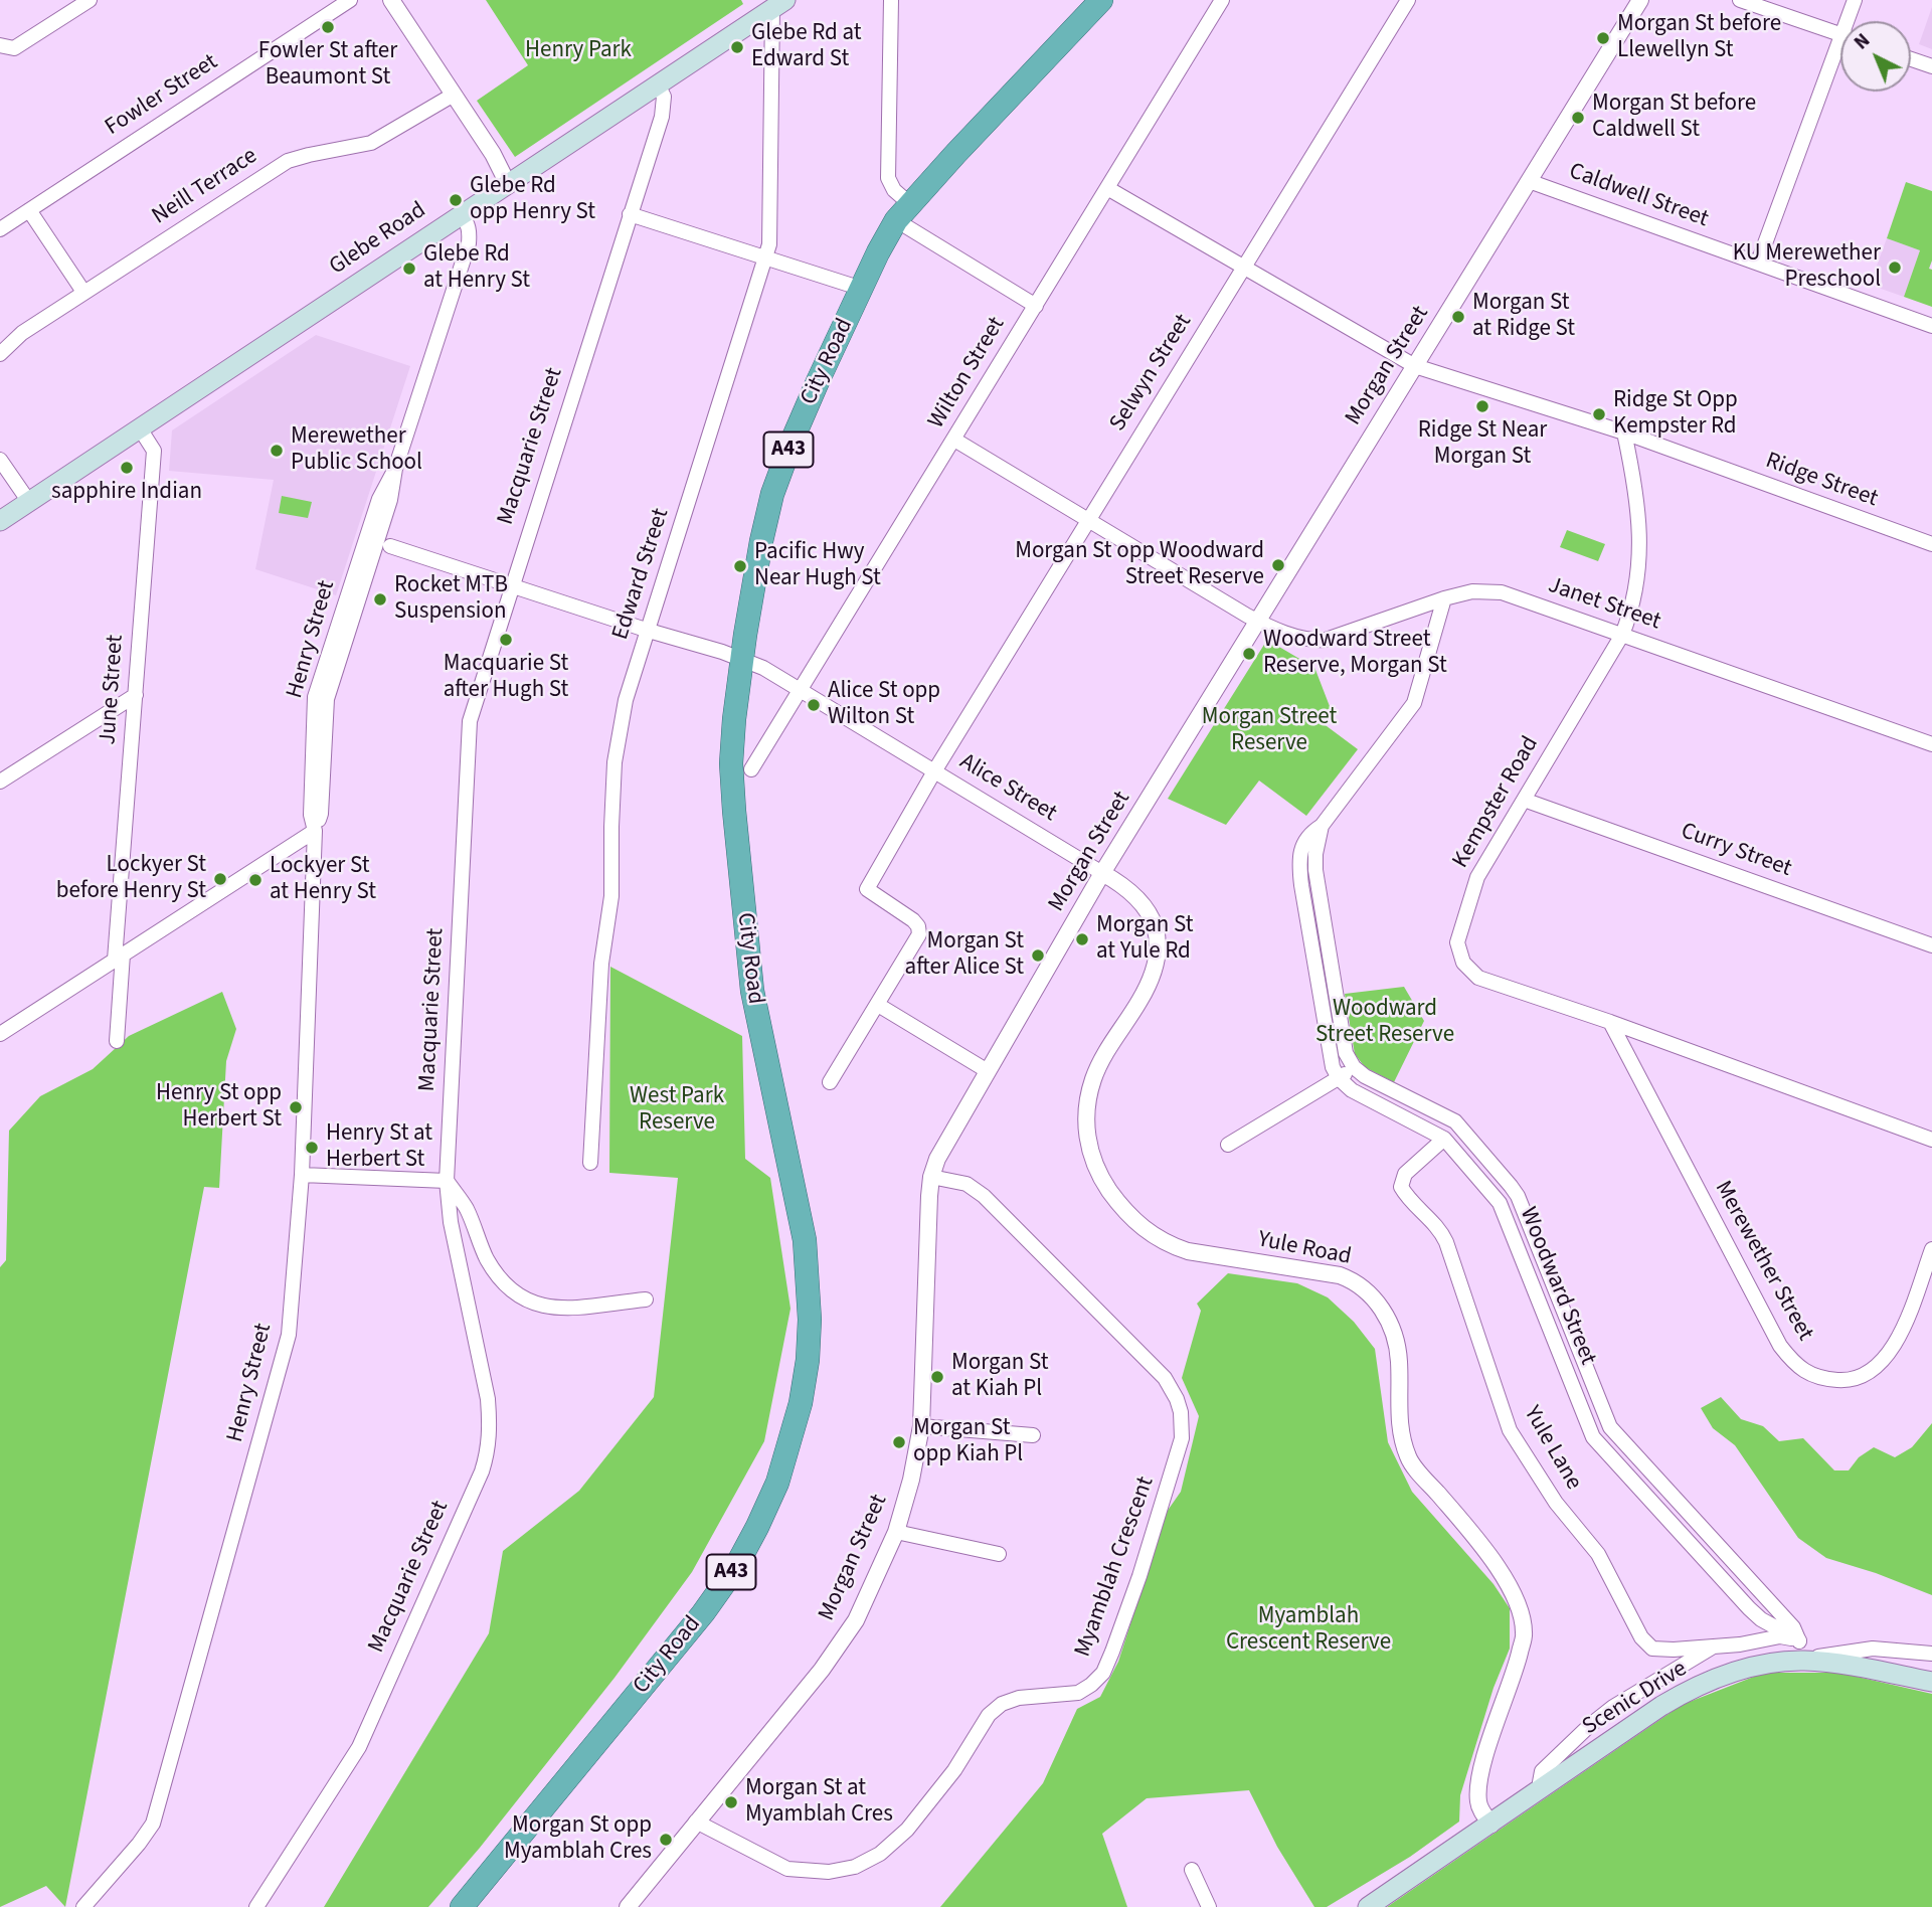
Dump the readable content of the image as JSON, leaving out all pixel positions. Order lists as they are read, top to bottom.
{
  "streets": {
    "highway": ["City Road", "A43"],
    "main road": ["Glebe Road", "Scenic Drive"],
    "street": [
      "Fowler Street",
      "Neill Terrace",
      "Caldwell Street",
      "Morgan Street",
      "Wilton Street",
      "Selwyn Street",
      "Macquarie Street",
      "Ridge Street",
      "Edward Street",
      "Janet Street",
      "Henry Street",
      "June Street",
      "Alice Street",
      "Kempster Road",
      "Curry Street",
      "Yule Road",
      "Merewether Street",
      "Woodward Street",
      "Yule Lane",
      "Myamblah Crescent"
    ]
  },
  "crossings": [
    ["Caldwell Street", "Morgan Street"],
    ["Glebe Road", "Macquarie Street"],
    ["Glebe Road", "Edward Street"],
    ["Glebe Road", "Henry Street"],
    ["Glebe Road", "June Street"],
    ["City Road", "Alice Street"],
    ["Morgan Street", "Ridge Street"],
    ["Morgan Street", "Janet Street"],
    ["Morgan Street", "Alice Street"],
    ["Morgan Street", "Yule Road"],
    ["Morgan Street", "Myamblah Crescent"],
    ["Wilton Street", "Ridge Street"],
    ["Wilton Street", "Janet Street"],
    ["Wilton Street", "Alice Street"],
    ["Selwyn Street", "Ridge Street"],
    ["Selwyn Street", "Janet Street"],
    ["Selwyn Street", "Alice Street"],
    ["Macquarie Street", "Alice Street"],
    ["Ridge Street", "Kempster Road"],
    ["Edward Street", "Alice Street"],
    ["Janet Street", "Kempster Road"],
    ["Alice Street", "Yule Road"],
    ["Kempster Road", "Curry Street"],
    ["Kempster Road", "Merewether Street"],
    ["Yule Road", "Scenic Drive"],
    ["Woodward Street", "Yule Lane"],
    ["Woodward Street", "Scenic Drive"],
    ["Yule Lane", "Scenic Drive"]
  ],
  "parks": [
    "Henry Park",
    "Morgan Street Reserve",
    "Woodward Street Reserve",
    "West Park Reserve",
    "Myamblah Crescent Reserve"
  ],
  "places": [
    "Fowler St after Beaumont St",
    "Morgan St before Llewellyn St",
    "Glebe Rd at Edward St",
    "Morgan St before Caldwell St",
    "Glebe Rd opp Henry St",
    "KU Merewether Preschool",
    "Glebe Rd at Henry St",
    "Morgan St at Ridge St",
    "Ridge St Near Morgan St",
    "Ridge St Opp Kempster Rd",
    "Merewether Public School",
    "sapphire Indian",
    "Morgan St opp Woodward Street Reserve",
    "Pacific Hwy Near Hugh St",
    "Rocket MTB Suspension",
    "Macquarie St after Hugh St",
    "Woodward Street Reserve, Morgan St",
    "Alice St opp Wilton St",
    "Lockyer St before Henry St",
    "Lockyer St at Henry St",
    "Morgan St at Yule Rd",
    "Morgan St after Alice St",
    "Henry St opp Herbert St",
    "Henry St at Herbert St",
    "Morgan St at Kiah Pl",
    "Morgan St opp Kiah Pl",
    "Morgan St at Myamblah Cres",
    "Morgan St opp Myamblah Cres"
  ],
  "north": "top left"
}
